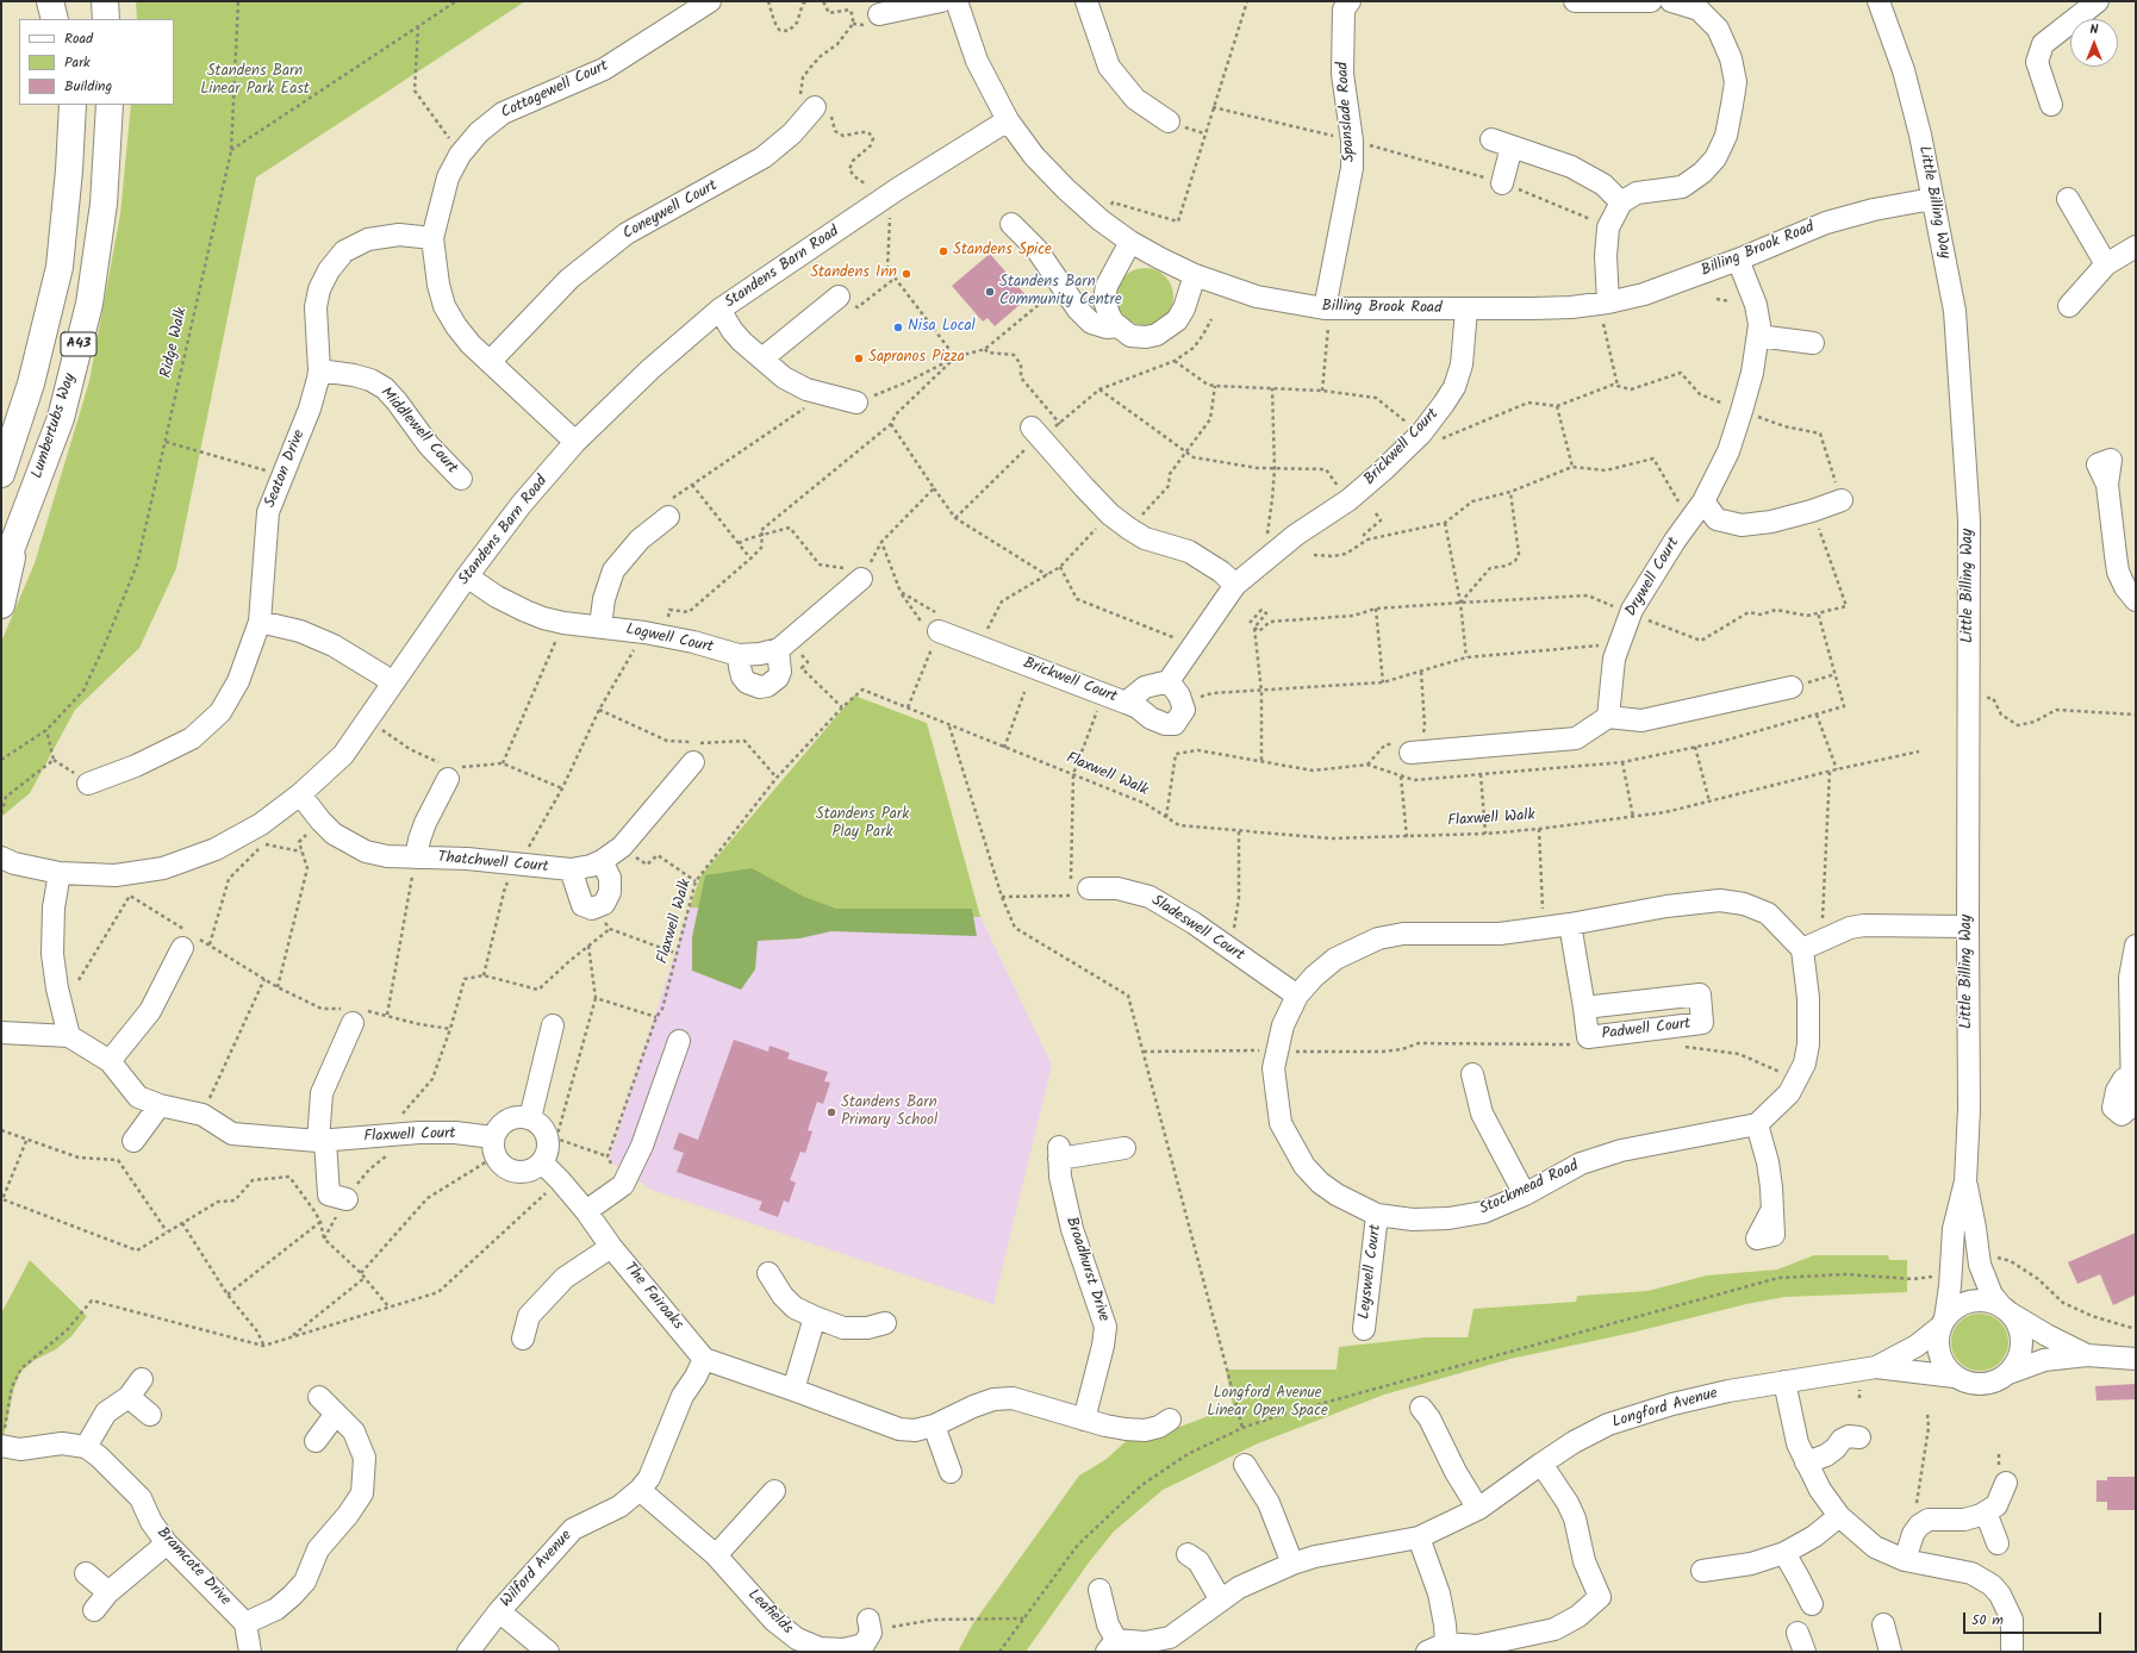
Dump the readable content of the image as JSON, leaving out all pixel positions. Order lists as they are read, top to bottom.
{
  "streets": {
    "highway": ["A43", "Lumbertubs Way"],
    "street": [
      "Cottagewell Court",
      "Spanslade Road",
      "Little Billing Way",
      "Coneywell Court",
      "Billing Brook Road",
      "Standens Barn Road",
      "Middlewell Court",
      "Brickwell Court",
      "Seaton Drive",
      "Drywell Court",
      "Logwell Court",
      "Thatchwell Court",
      "Sladeswell Court",
      "Padwell Court",
      "Flaxwell Court",
      "Stockmead Road",
      "Broadhurst Drive",
      "Leyswell Court",
      "The Fairoaks",
      "Longford Avenue",
      "Bramcote Drive",
      "Wilford Avenue",
      "Leafields"
    ],
    "path": ["Ridge Walk", "Flaxwell Walk"]
  },
  "crossings": [
    ["Cottagewell Court", "Coneywell Court"],
    ["Cottagewell Court", "Standens Barn Road"],
    ["Cottagewell Court", "Seaton Drive"],
    ["Spanslade Road", "Billing Brook Road"],
    ["Little Billing Way", "Billing Brook Road"],
    ["Little Billing Way", "Longford Avenue"],
    ["Billing Brook Road", "Standens Barn Road"],
    ["Billing Brook Road", "Brickwell Court"],
    ["Billing Brook Road", "Drywell Court"],
    ["Standens Barn Road", "Logwell Court"],
    ["Standens Barn Road", "Thatchwell Court"],
    ["Middlewell Court", "Seaton Drive"],
    ["Sladeswell Court", "Stockmead Road"],
    ["Padwell Court", "Stockmead Road"],
    ["Flaxwell Court", "The Fairoaks"],
    ["Stockmead Road", "Leyswell Court"],
    ["The Fairoaks", "Wilford Avenue"],
    ["Wilford Avenue", "Leafields"]
  ],
  "parks": ["Standens Barn Linear Park East", "Standens Park Play Park", "Longford Avenue Linear Open Space"],
  "places": [
    "Standens Spice",
    "Standens Inn",
    "Standens Barn Community Centre",
    "Nisa Local",
    "Sapranos Pizza",
    "Standens Barn Primary School"
  ],
  "legend": ["Road", "Park", "Building"],
  "scale_bar": "50 m",
  "north": "top"
}
